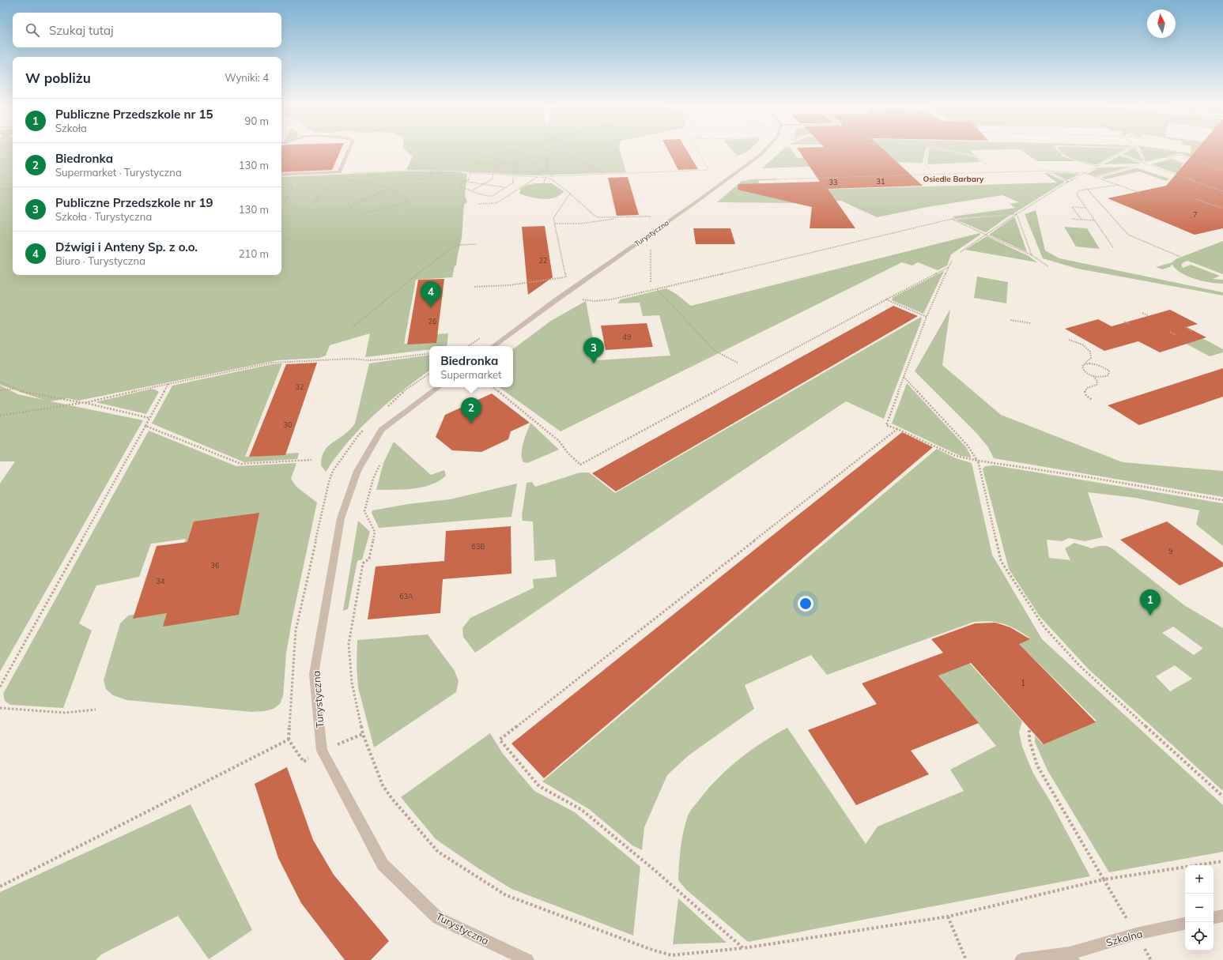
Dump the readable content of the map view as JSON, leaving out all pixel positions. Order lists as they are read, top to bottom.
{
  "streets": {
    "street": ["Turystyczna", "Szkolna"]
  },
  "districts": ["Osiedle Barbary"],
  "house_numbers": [
    "31",
    "33",
    "7",
    "22",
    "26",
    "49",
    "32",
    "30",
    "63B",
    "9",
    "36",
    "34",
    "63A",
    "1"
  ],
  "north": "top",
  "page": {
    "search": "Szukaj tutaj",
    "heading": ["W pobliżu", "Wyniki: 4"],
    "list": [
      {
        "mark": "1",
        "name": "Publiczne Przedszkole nr 15",
        "note": "Szkoła",
        "value": "90 m"
      },
      {
        "mark": "2",
        "name": "Biedronka",
        "note": "Supermarket · Turystyczna",
        "value": "130 m"
      },
      {
        "mark": "3",
        "name": "Publiczne Przedszkole nr 19",
        "note": "Szkoła · Turystyczna",
        "value": "130 m"
      },
      {
        "mark": "4",
        "name": "Dźwigi i Anteny Sp. z o.o.",
        "note": "Biuro · Turystyczna",
        "value": "210 m"
      }
    ],
    "pins": [
      "4",
      "3",
      "2",
      "1"
    ],
    "popup": ["Biedronka", "Supermarket"],
    "map_buttons": ["+", "−"]
  }
}
